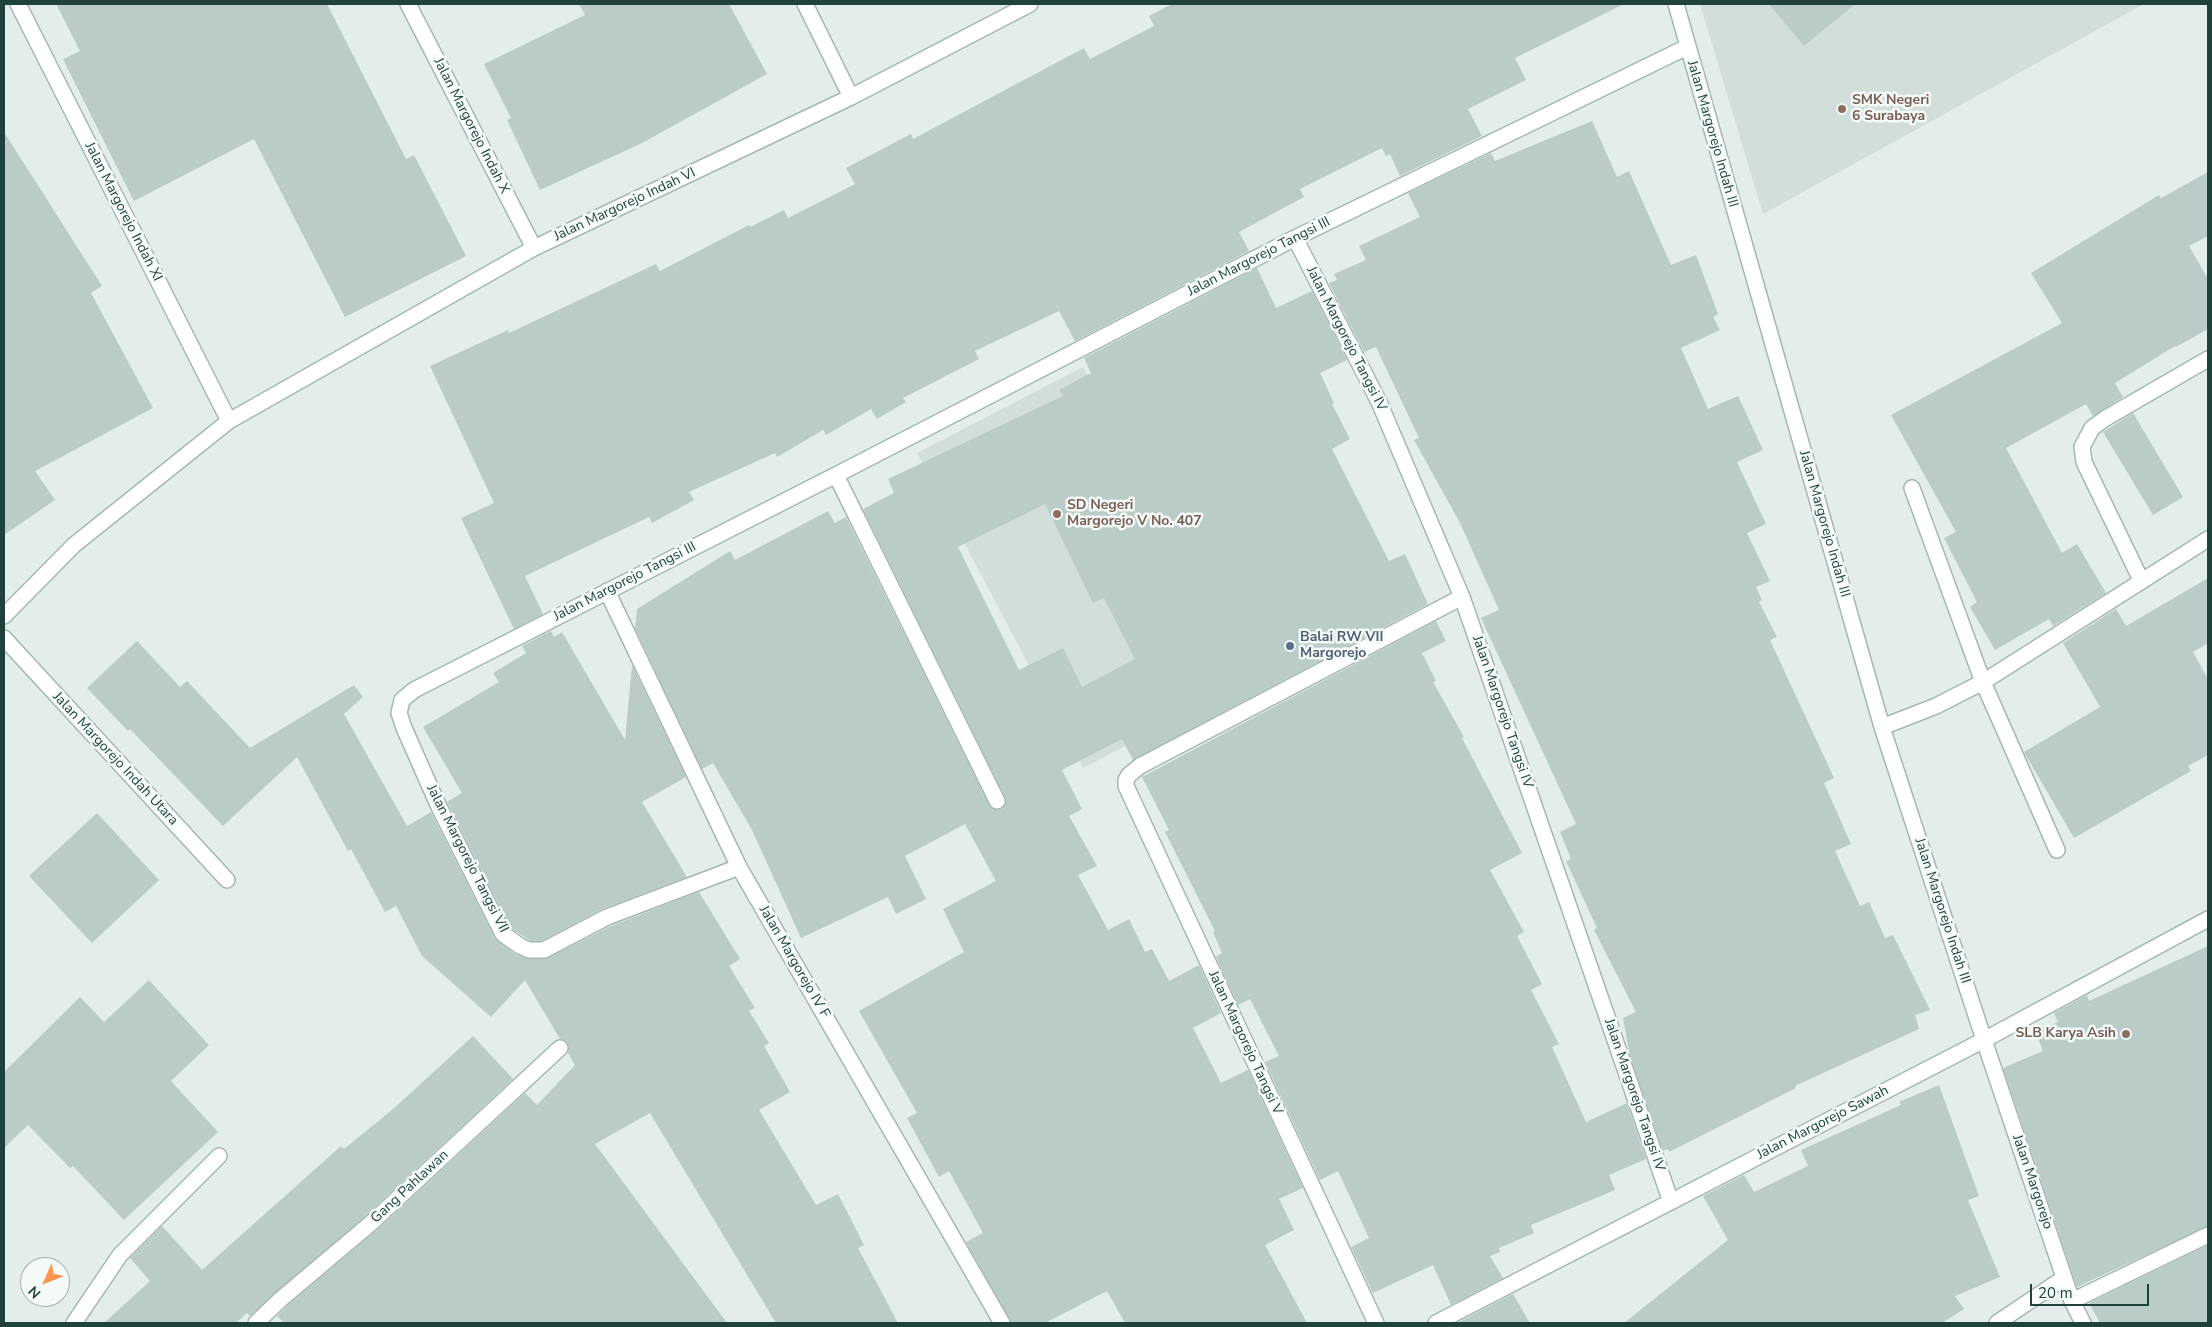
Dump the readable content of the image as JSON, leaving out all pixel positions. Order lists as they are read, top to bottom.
{
  "streets": {
    "street": [
      "Jalan Margorejo Indah X",
      "Jalan Margorejo Indah III",
      "Jalan Margorejo Indah VI",
      "Jalan Margorejo Indah XI",
      "Jalan Margorejo Tangsi III",
      "Jalan Margorejo Tangsi IV",
      "Jalan Margorejo Indah Utara",
      "Jalan Margorejo Tangsi VII",
      "Jalan Margorejo IV F",
      "Jalan Margorejo Tangsi V",
      "Jalan Margorejo Sawah",
      "Jalan Margorejo",
      "Gang Pahlawan"
    ]
  },
  "crossings": [
    ["Jalan Margorejo Indah X", "Jalan Margorejo Indah VI"],
    ["Jalan Margorejo Indah III", "Jalan Margorejo Tangsi III"],
    ["Jalan Margorejo Indah III", "Jalan Margorejo Sawah"],
    ["Jalan Margorejo Indah III", "Jalan Margorejo"],
    ["Jalan Margorejo Indah VI", "Jalan Margorejo Indah XI"],
    ["Jalan Margorejo Tangsi III", "Jalan Margorejo Tangsi IV"],
    ["Jalan Margorejo Tangsi III", "Jalan Margorejo Tangsi VII"],
    ["Jalan Margorejo Tangsi III", "Jalan Margorejo IV F"],
    ["Jalan Margorejo Tangsi IV", "Jalan Margorejo Tangsi V"],
    ["Jalan Margorejo Tangsi IV", "Jalan Margorejo Sawah"],
    ["Jalan Margorejo Tangsi VII", "Jalan Margorejo IV F"],
    ["Jalan Margorejo Sawah", "Jalan Margorejo"]
  ],
  "places": [
    "SMK Negeri 6 Surabaya",
    "SD Negeri Margorejo V No. 407",
    "Balai RW VII Margorejo",
    "SLB Karya Asih"
  ],
  "scale_bar": "20 m",
  "north": "bottom left"
}
